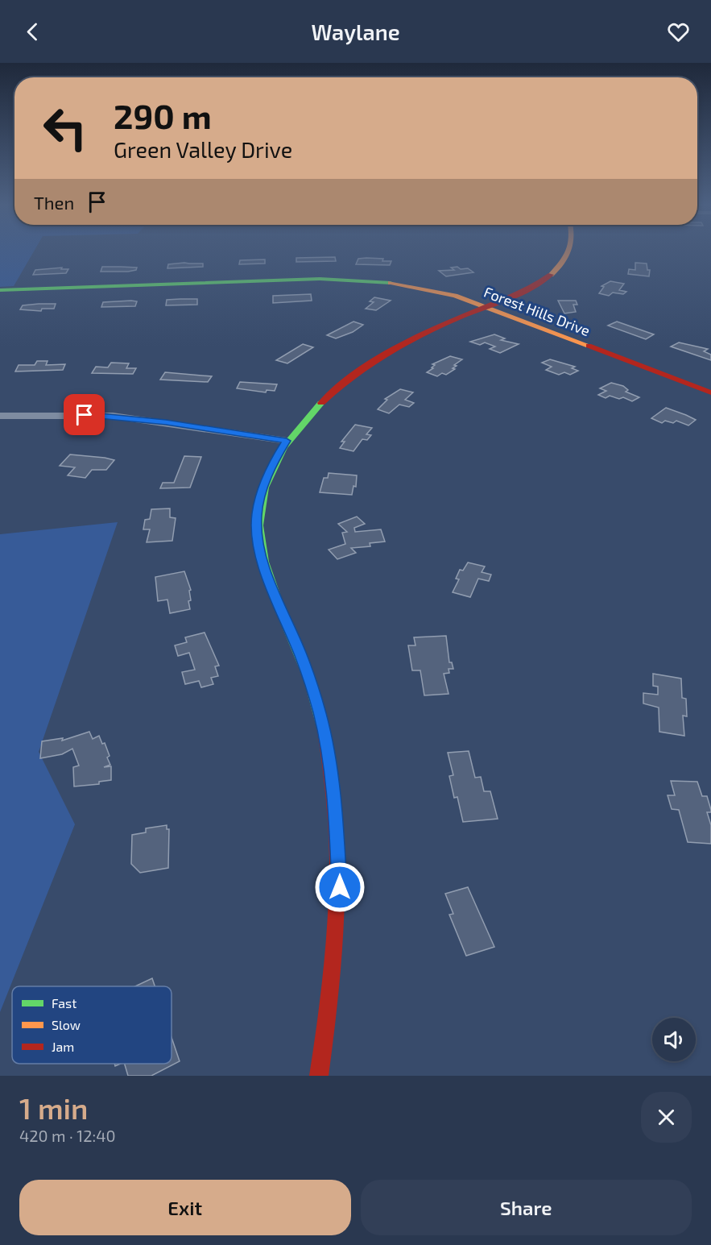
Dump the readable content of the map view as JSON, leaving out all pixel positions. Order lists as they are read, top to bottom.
{
  "streets": {
    "street": ["Forest Hills Drive"]
  },
  "legend": ["Fast", "Slow", "Jam"],
  "page": {
    "header": "Waylane",
    "turn": ["290 m", "Green Valley Drive"],
    "then": "Then",
    "heading": ["1 min", "420 m · 12:40"],
    "buttons": ["Exit", "Share"]
  }
}
